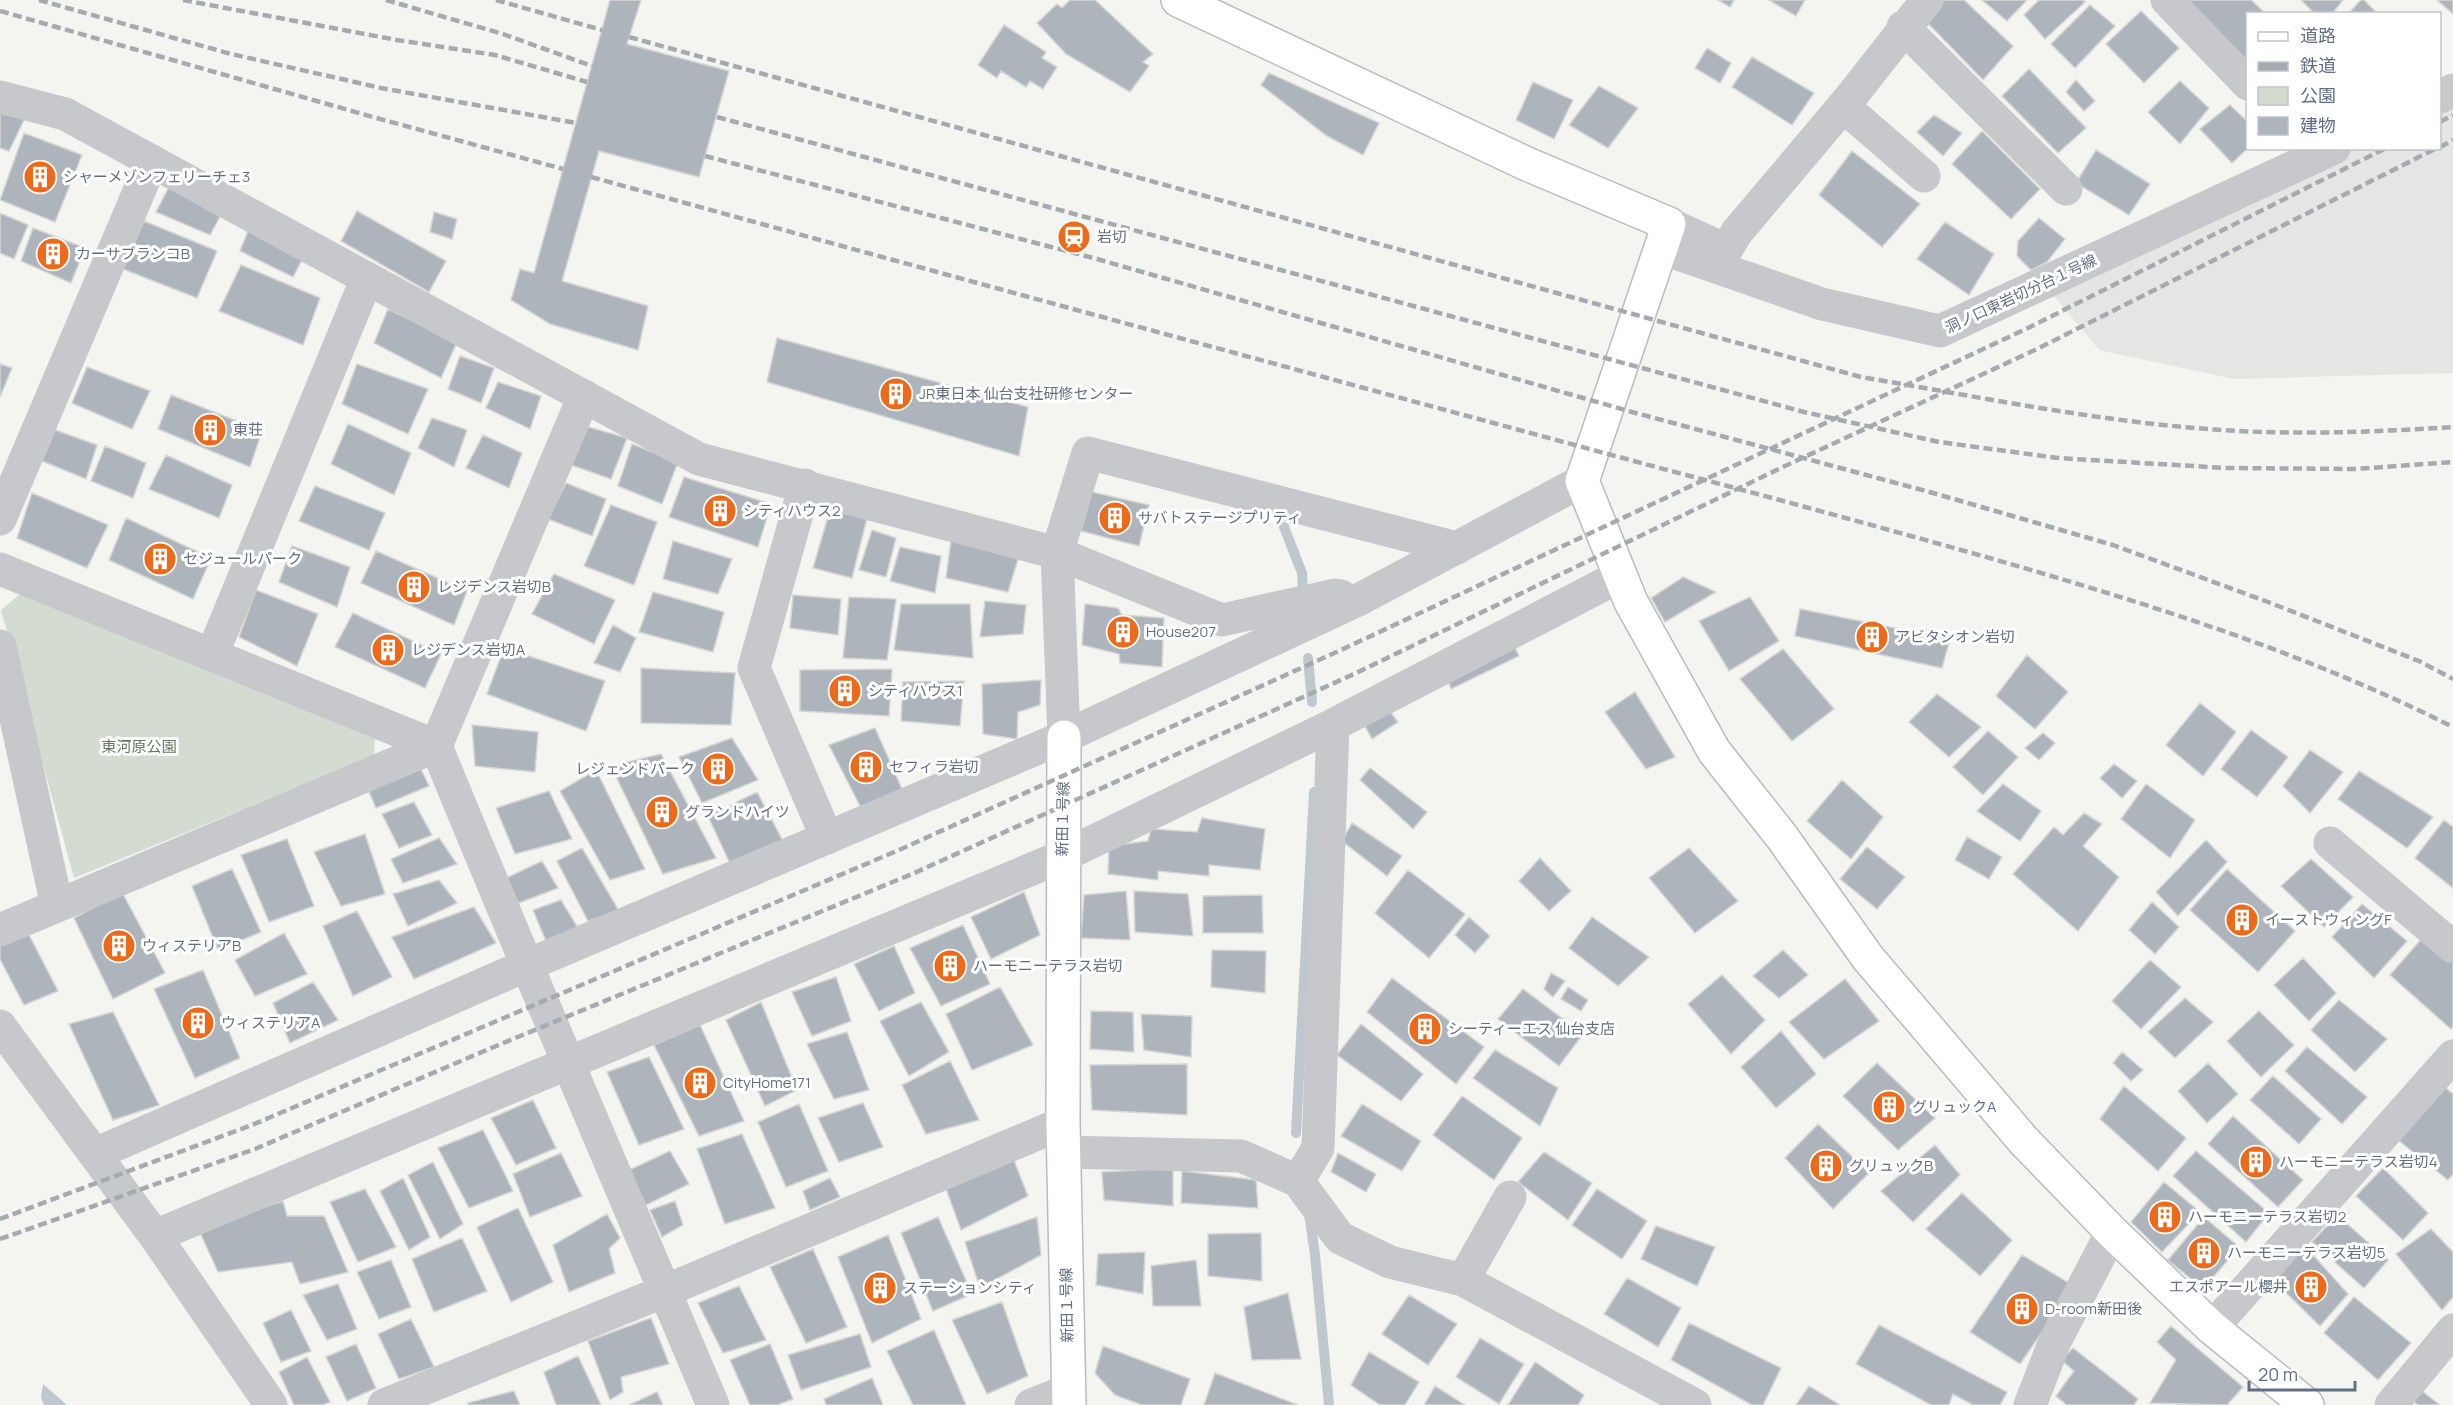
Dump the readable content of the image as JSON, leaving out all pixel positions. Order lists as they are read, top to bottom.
{
  "streets": {
    "street": ["洞ノ口東岩切分台１号線", "新田１号線"]
  },
  "parks": ["東河原公園"],
  "places": {
    "building": [
      "シャーメゾンフェリーチェ3",
      "カーサブランコB",
      "JR東日本 仙台支社研修センター",
      "東荘",
      "シティハウス2",
      "サバトステージプリティ",
      "セジュールパーク",
      "レジデンス岩切B",
      "House207",
      "アビタシオン岩切",
      "レジデンス岩切A",
      "シティハウス1",
      "セフィラ岩切",
      "レジェンドパーク",
      "グランドハイツ",
      "イーストウィングF",
      "ウィステリアB",
      "ハーモニーテラス岩切",
      "ウィステリアA",
      "シーティーエス 仙台支店",
      "CityHome171",
      "グリュックA",
      "ハーモニーテラス岩切4",
      "グリュックB",
      "ハーモニーテラス岩切2",
      "ハーモニーテラス岩切5",
      "エスポアール櫻井",
      "ステーションシティ",
      "D-room新田後"
    ],
    "station": ["岩切"]
  },
  "legend": [
    "道路",
    "鉄道",
    "公園",
    "建物"
  ],
  "scale_bar": "20 m"
}
